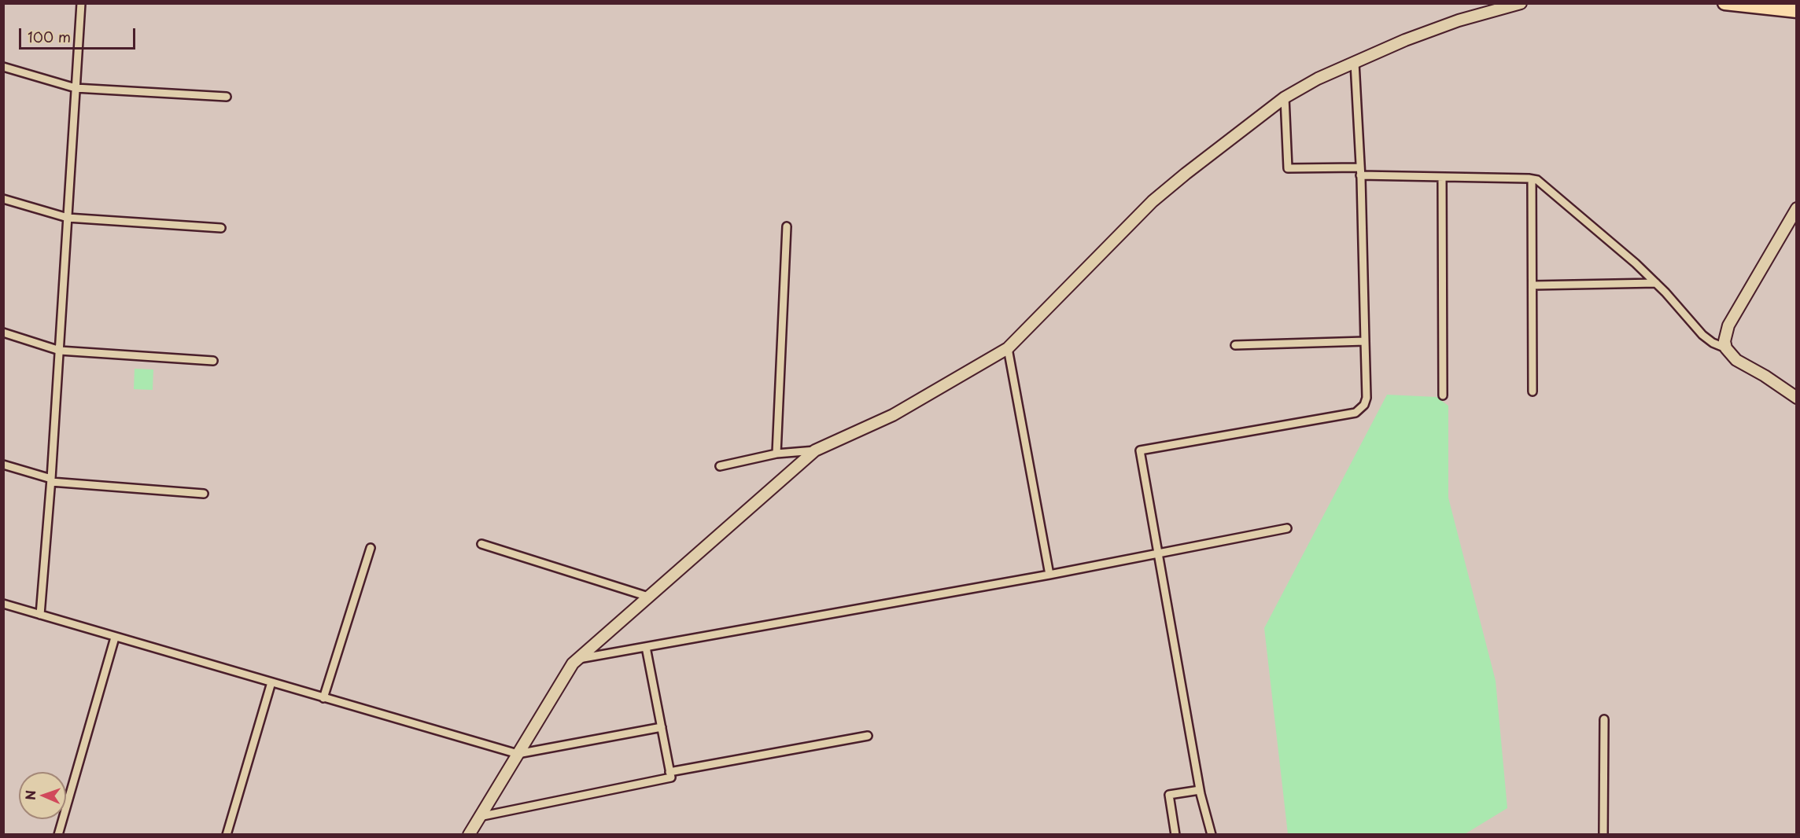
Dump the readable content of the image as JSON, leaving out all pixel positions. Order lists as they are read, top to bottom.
{
  "scale_bar": "100 m",
  "north": "left"
}
